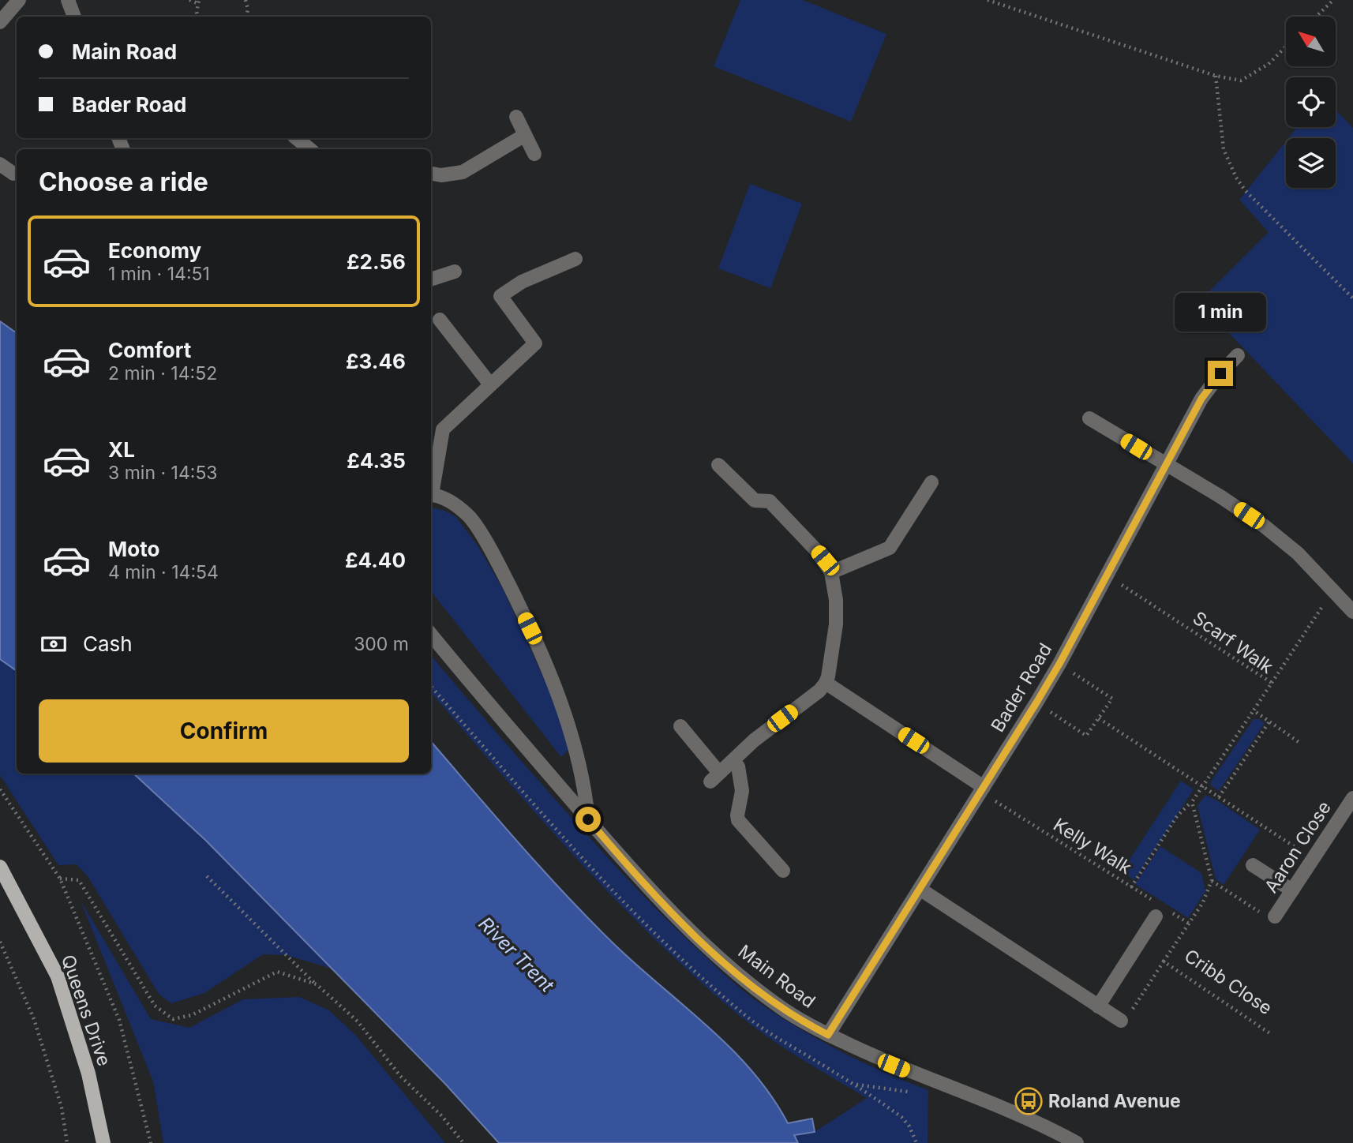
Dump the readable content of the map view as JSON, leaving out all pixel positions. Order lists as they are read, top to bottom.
{
  "streets": {
    "main road": ["Queens Drive"],
    "street": ["Bader Road", "Aaron Close", "Main Road"],
    "path": ["Scarf Walk", "Kelly Walk", "Cribb Close"]
  },
  "crossings": [
    ["Scarf Walk", "Bader Road"],
    ["Scarf Walk", "Kelly Walk"],
    ["Bader Road", "Kelly Walk"],
    ["Bader Road", "Main Road"]
  ],
  "water": ["River Trent"],
  "places": {
    "bus stop": ["Roland Avenue"]
  },
  "north": "top left",
  "page": {
    "banner": ["Main Road", "Bader Road"],
    "heading": "Choose a ride",
    "list": [
      {
        "name": "Economy",
        "note": "1 min · 14:51",
        "value": "£2.56"
      },
      {
        "name": "Comfort",
        "note": "2 min · 14:52",
        "value": "£3.46"
      },
      {
        "name": "XL",
        "note": "3 min · 14:53",
        "value": "£4.35"
      },
      {
        "name": "Moto",
        "note": "4 min · 14:54",
        "value": "£4.40"
      }
    ],
    "bubble": "1 min",
    "pay": ["Cash", "300 m"],
    "buttons": "Confirm"
  }
}
